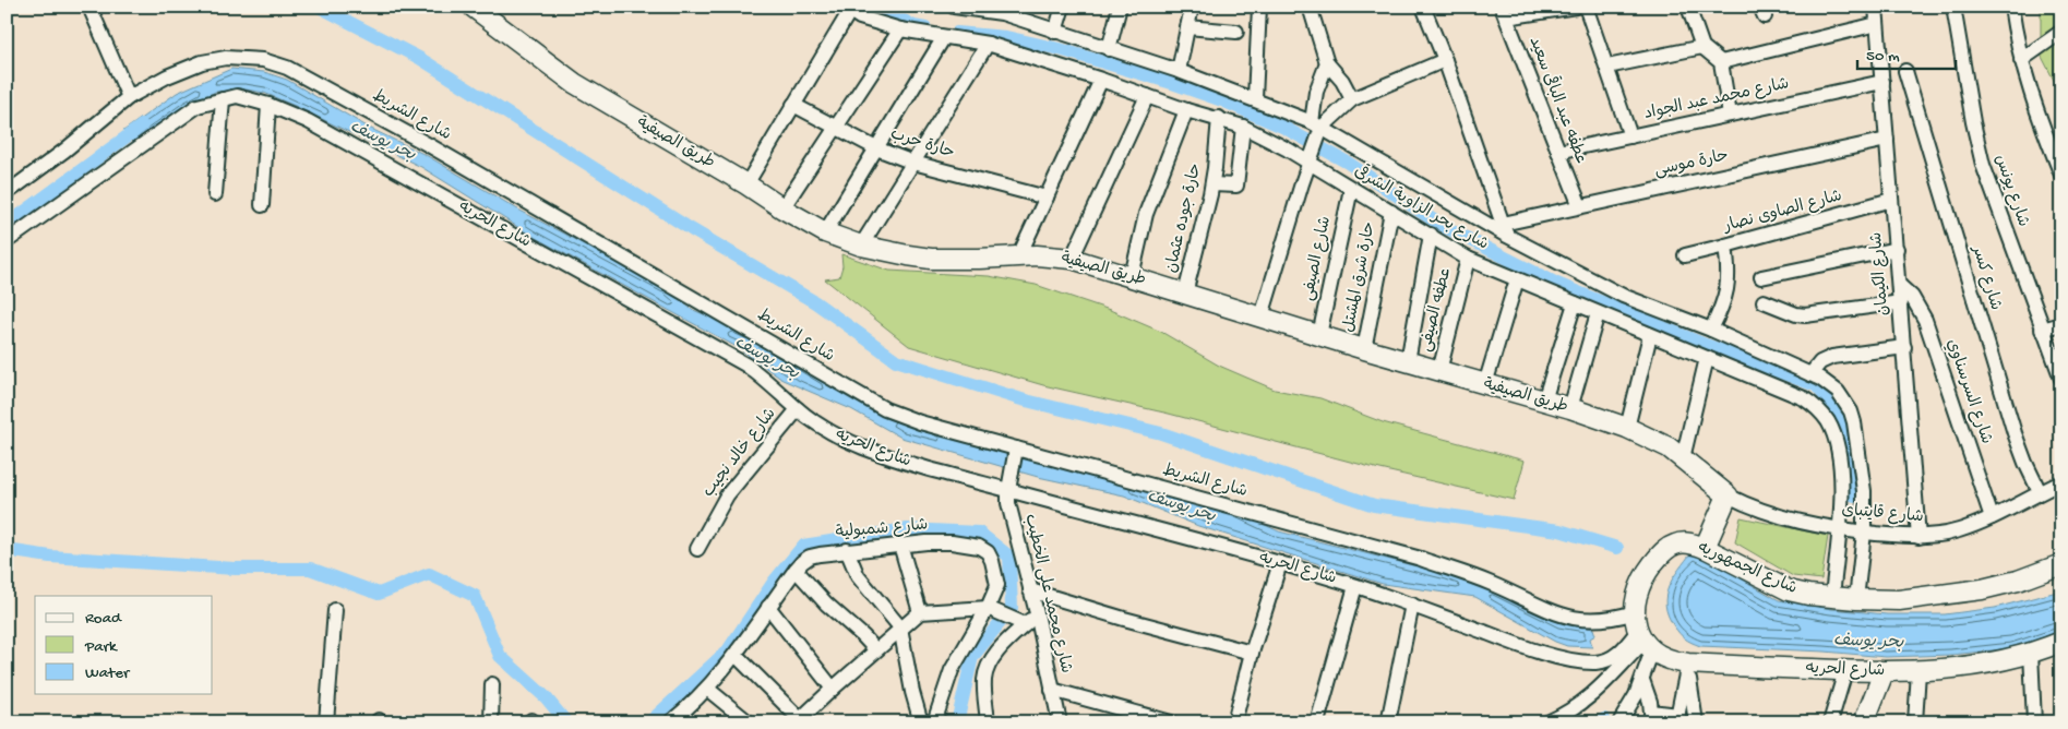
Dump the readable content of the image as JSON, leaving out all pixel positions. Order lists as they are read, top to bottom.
{
  "streets": {
    "street": [
      "شارع محمد عبد الجواد",
      "عطفه عبد الباقى سعيد",
      "شارع الشريط",
      "طريق الصيفية",
      "حارة حرب",
      "حارة موسى",
      "شارع يونس",
      "شارع بحر الزاوية الشرقى",
      "شارع الصاوى نصار",
      "حارة جوده عثمان",
      "شارع الحريه",
      "شارع الصيفى",
      "شارع الكيمان",
      "حارة شرق المشتل",
      "شارع كسر",
      "عطفه الصيفى",
      "شارع السرسناوي",
      "شارع خالد نجيب",
      "شارع قايتباى",
      "شارع شمبولية",
      "شارع الجمهوريه",
      "شارع محمد على الخطيب"
    ]
  },
  "crossings": [
    ["شارع محمد عبد الجواد", "عطفه عبد الباقى سعيد"],
    ["شارع محمد عبد الجواد", "شارع الكيمان"],
    ["عطفه عبد الباقى سعيد", "حارة موسى"],
    ["شارع الشريط", "شارع الجمهوريه"],
    ["شارع الشريط", "شارع محمد على الخطيب"],
    ["طريق الصيفية", "حارة جوده عثمان"],
    ["طريق الصيفية", "شارع الصيفى"],
    ["طريق الصيفية", "حارة شرق المشتل"],
    ["طريق الصيفية", "عطفه الصيفى"],
    ["طريق الصيفية", "شارع قايتباى"],
    ["حارة موسى", "شارع بحر الزاوية الشرقى"],
    ["حارة موسى", "شارع الكيمان"],
    ["شارع بحر الزاوية الشرقى", "حارة جوده عثمان"],
    ["شارع بحر الزاوية الشرقى", "شارع الصيفى"],
    ["شارع بحر الزاوية الشرقى", "حارة شرق المشتل"],
    ["شارع بحر الزاوية الشرقى", "عطفه الصيفى"],
    ["شارع بحر الزاوية الشرقى", "شارع قايتباى"],
    ["شارع بحر الزاوية الشرقى", "شارع الجمهوريه"],
    ["شارع الصاوى نصار", "شارع الكيمان"],
    ["شارع الحريه", "شارع خالد نجيب"],
    ["شارع الحريه", "شارع محمد على الخطيب"],
    ["شارع الكيمان", "شارع السرسناوي"],
    ["شارع الكيمان", "شارع قايتباى"],
    ["شارع كسر", "شارع قايتباى"],
    ["شارع السرسناوي", "شارع قايتباى"]
  ],
  "water": ["بحر يوسف"],
  "legend": ["Road", "Park", "Water"],
  "scale_bar": "50 m"
}
